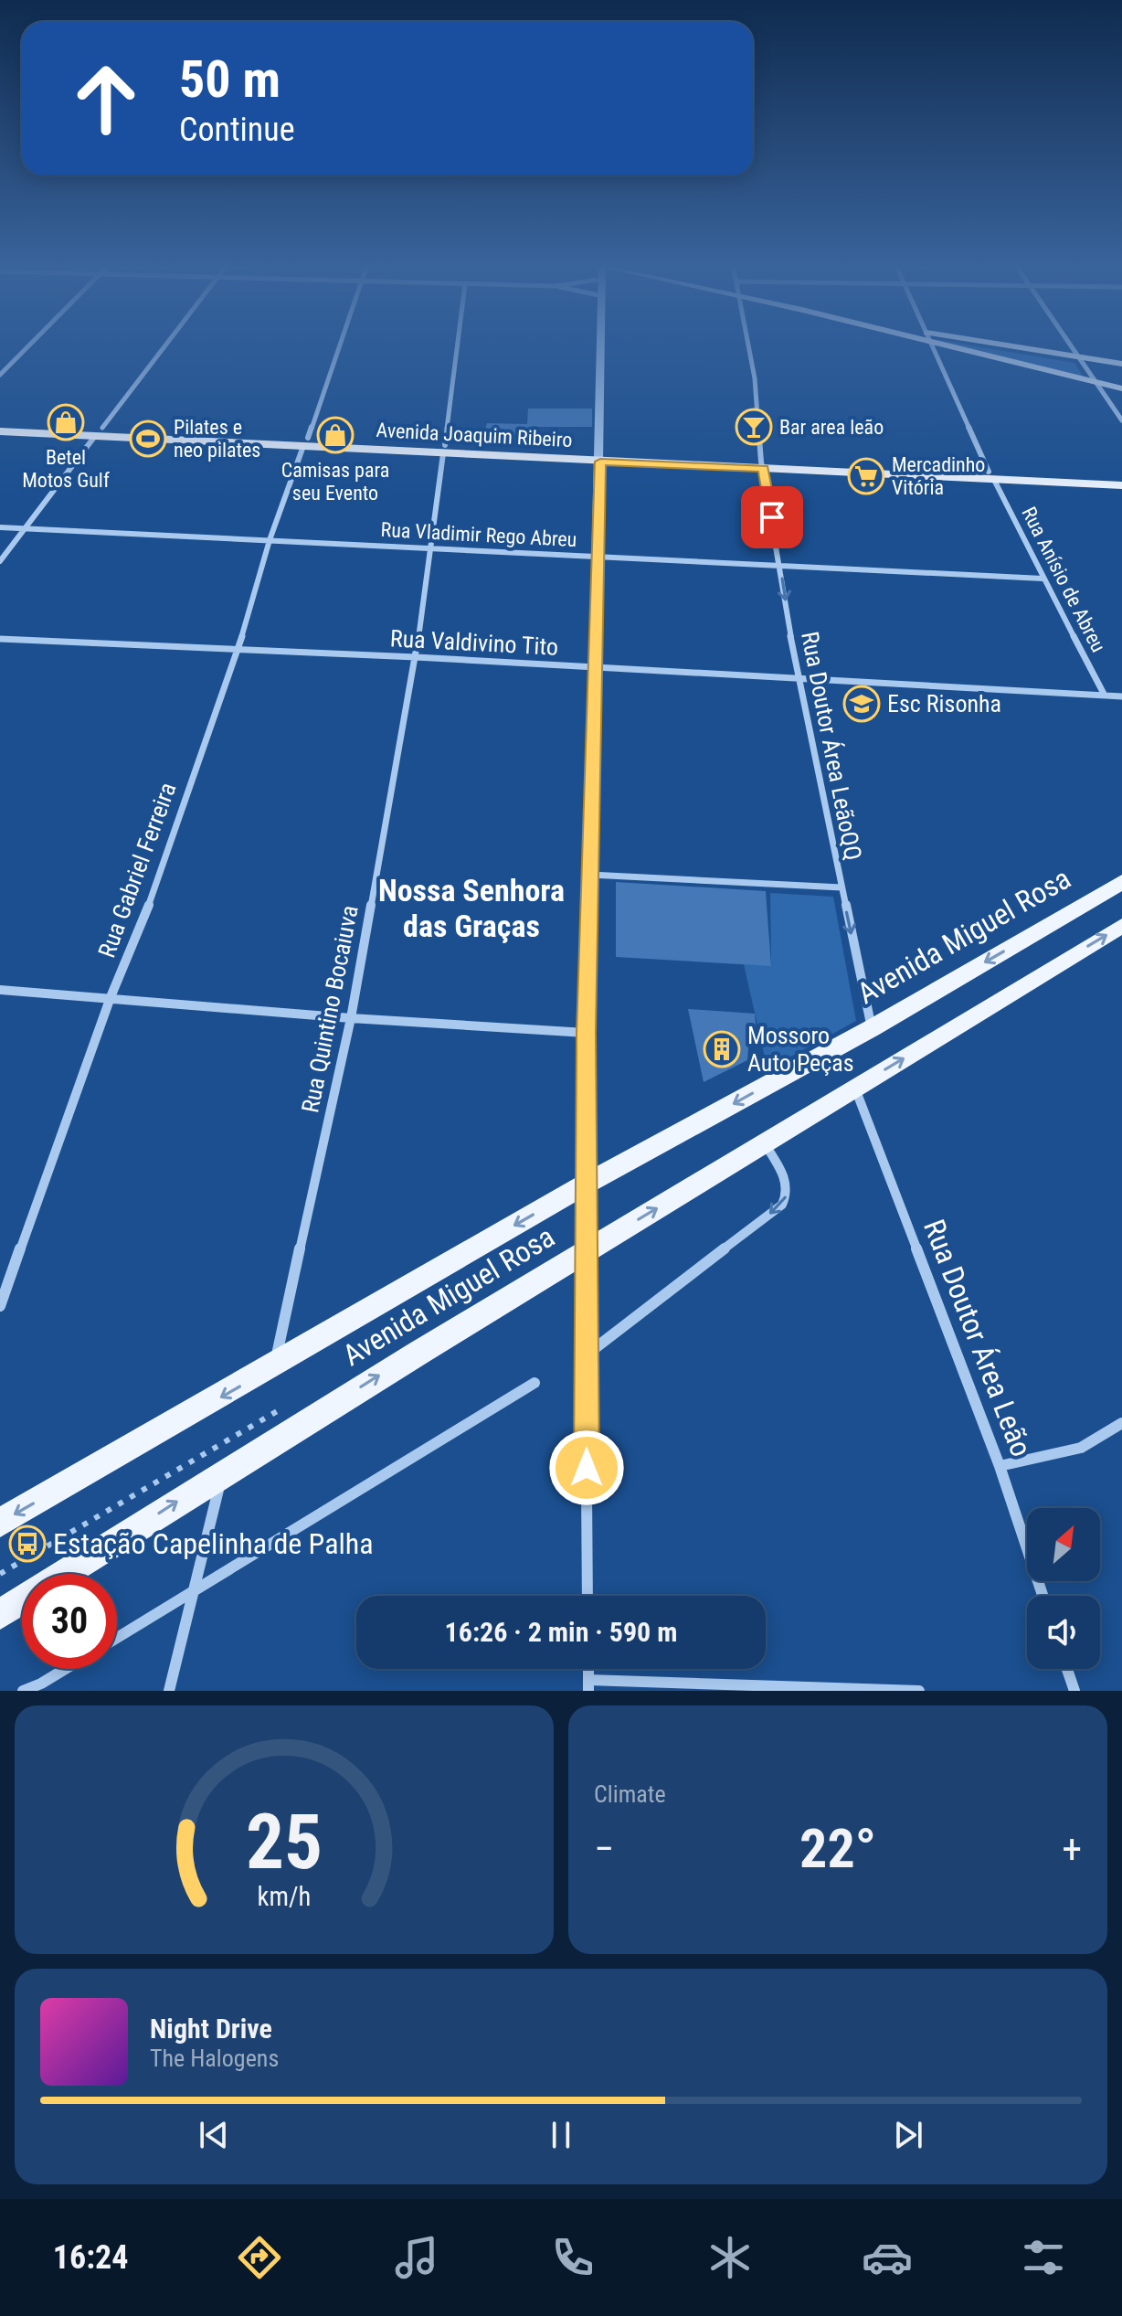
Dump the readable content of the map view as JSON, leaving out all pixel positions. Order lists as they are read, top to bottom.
{
  "streets": {
    "main road": ["Avenida Joaquim Ribeiro", "Avenida Miguel Rosa"],
    "street": [
      "Rua Vladimir Rego Abreu",
      "Rua Anísio de Abreu",
      "Rua Valdivino Tito",
      "Rua Doutor Área LeãoQQ",
      "Rua Gabriel Ferreira",
      "Rua Quintino Bocaiuva",
      "Rua Doutor Área Leão"
    ]
  },
  "crossings": [
    ["Avenida Joaquim Ribeiro", "Rua Anísio de Abreu"],
    ["Avenida Joaquim Ribeiro", "Rua Doutor Área LeãoQQ"],
    ["Avenida Joaquim Ribeiro", "Rua Gabriel Ferreira"],
    ["Avenida Joaquim Ribeiro", "Rua Quintino Bocaiuva"],
    ["Rua Vladimir Rego Abreu", "Rua Anísio de Abreu"],
    ["Rua Vladimir Rego Abreu", "Rua Doutor Área LeãoQQ"],
    ["Rua Vladimir Rego Abreu", "Rua Gabriel Ferreira"],
    ["Rua Vladimir Rego Abreu", "Rua Quintino Bocaiuva"],
    ["Rua Anísio de Abreu", "Rua Valdivino Tito"],
    ["Rua Valdivino Tito", "Rua Doutor Área LeãoQQ"],
    ["Rua Valdivino Tito", "Rua Gabriel Ferreira"],
    ["Rua Valdivino Tito", "Rua Quintino Bocaiuva"],
    ["Rua Doutor Área LeãoQQ", "Avenida Miguel Rosa"],
    ["Avenida Miguel Rosa", "Rua Quintino Bocaiuva"],
    ["Avenida Miguel Rosa", "Rua Doutor Área Leão"]
  ],
  "one_way": ["Rua Doutor Área LeãoQQ"],
  "districts": ["Nossa Senhora das Graças"],
  "places": {
    "shop": ["Betel Motos Gulf", "Camisas para seu Evento"],
    "bar": ["Bar area leão"],
    "sports": ["Pilates e neo pilates"],
    "supermarket": ["Mercadinho Vitória"],
    "school or university": ["Esc Risonha"],
    "building": ["Mossoro Auto Peças"],
    "bus stop": ["Estação Capelinha de Palha"]
  },
  "north": "top right",
  "page": {
    "turn": ["50 m", "Continue"],
    "limit": "30",
    "trip": "16:26 · 2 min · 590 m",
    "tile": "Climate",
    "heat": ["−", "22°", "+"],
    "song": ["Night Drive", "The Halogens"],
    "tabs": "16:24",
    "gauge": ["25", "km/h"]
  }
}
